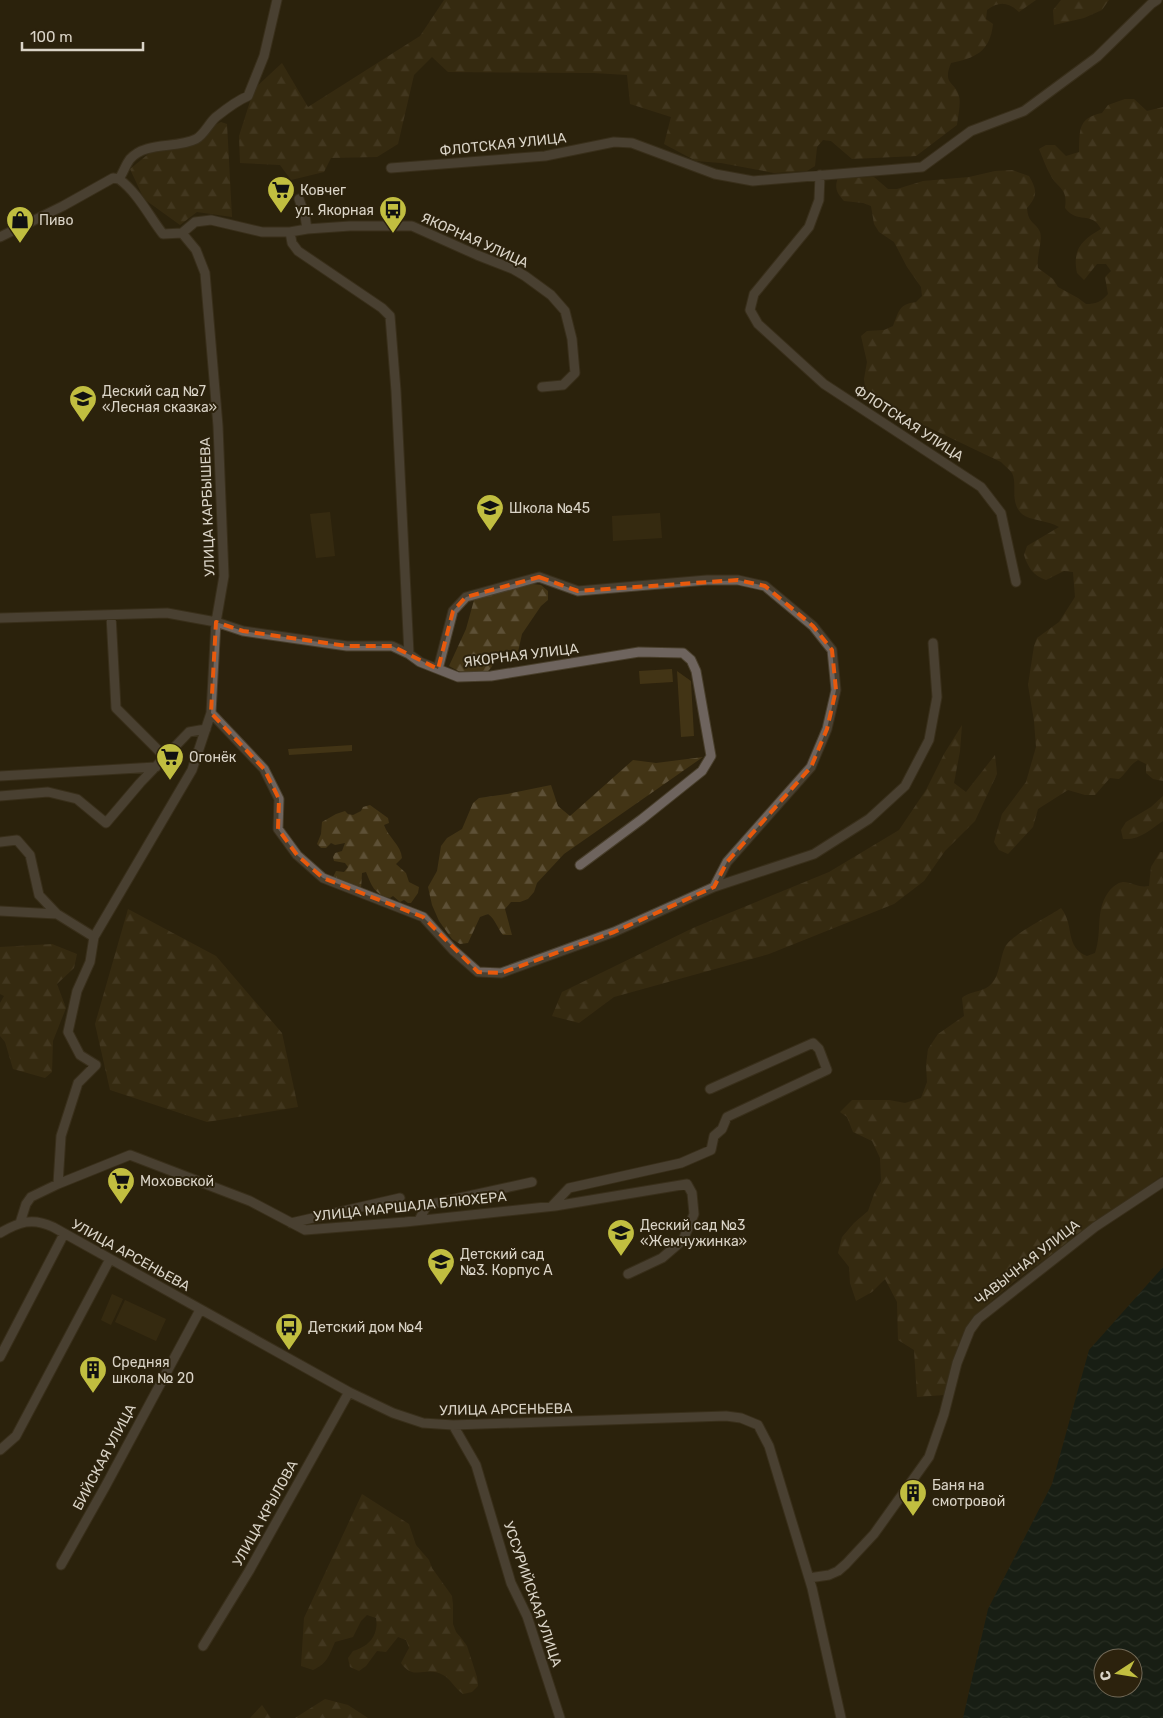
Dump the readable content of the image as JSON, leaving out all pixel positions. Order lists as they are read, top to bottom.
{
  "streets": {
    "street": [
      "ФЛОТСКАЯ УЛИЦА",
      "ЯКОРНАЯ УЛИЦА",
      "УЛИЦА КАРБЫШЕВА",
      "УЛИЦА МАРШАЛА БЛЮХЕРА",
      "УЛИЦА АРСЕНЬЕВА",
      "ЧАВЫЧНАЯ УЛИЦА",
      "БИЙСКАЯ УЛИЦА",
      "УЛИЦА КРЫЛОВА",
      "УССУРИЙСКАЯ УЛИЦА"
    ]
  },
  "crossings": [
    ["ЯКОРНАЯ УЛИЦА", "УЛИЦА КАРБЫШЕВА"],
    ["УЛИЦА МАРШАЛА БЛЮХЕРА", "УЛИЦА АРСЕНЬЕВА"],
    ["УЛИЦА АРСЕНЬЕВА", "ЧАВЫЧНАЯ УЛИЦА"],
    ["УЛИЦА АРСЕНЬЕВА", "БИЙСКАЯ УЛИЦА"],
    ["УЛИЦА АРСЕНЬЕВА", "УЛИЦА КРЫЛОВА"],
    ["УЛИЦА АРСЕНЬЕВА", "УССУРИЙСКАЯ УЛИЦА"]
  ],
  "places": {
    "supermarket": ["Ковчег", "Огонёк", "Моховской"],
    "bus stop": ["ул. Якорная", "Детский дом №4"],
    "shop": ["Пиво"],
    "school or university": [
      "Деский сад №7 «Лесная сказка»",
      "Школа №45",
      "Деский сад №3 «Жемчужинка»",
      "Детский сад №3. Корпус А"
    ],
    "building": ["Средняя школа № 20", "Баня на смотровой"]
  },
  "scale_bar": "100 m",
  "north": "left"
}
